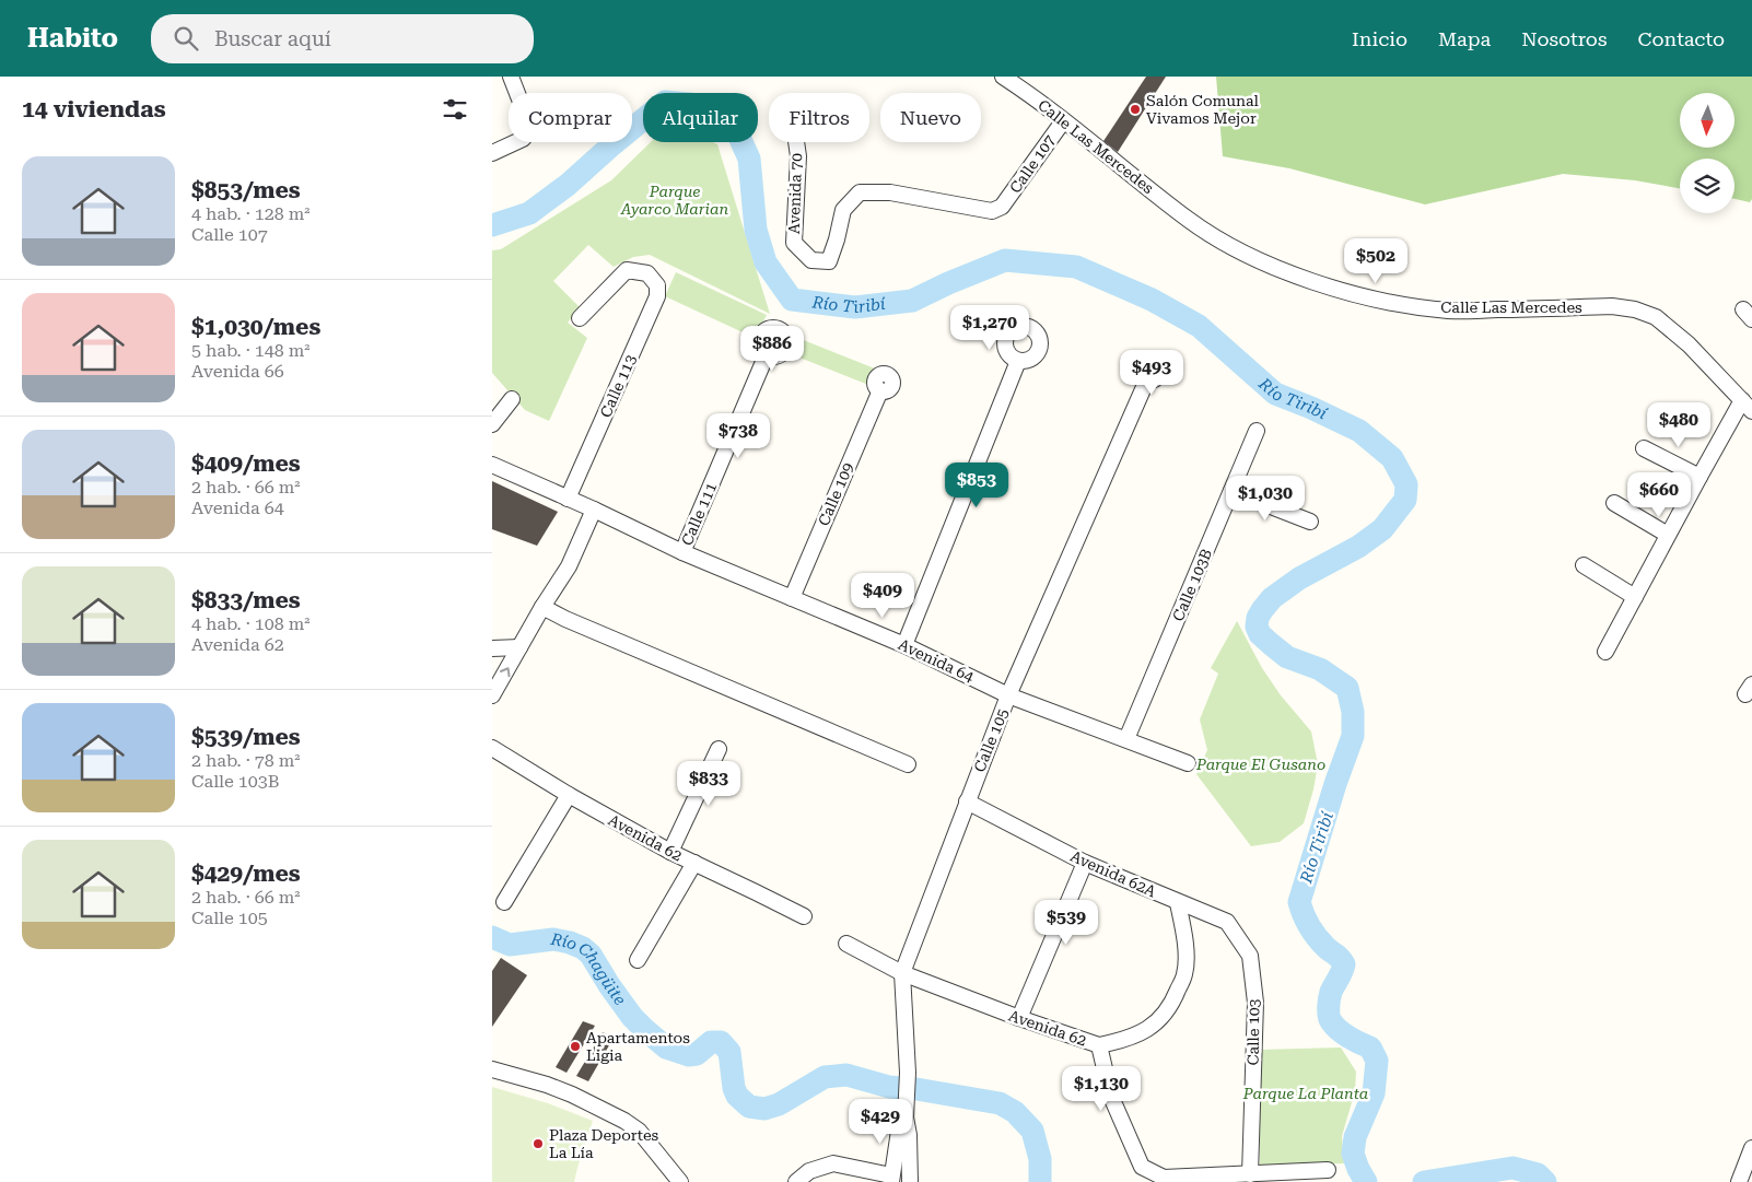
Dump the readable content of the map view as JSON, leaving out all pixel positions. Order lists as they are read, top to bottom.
{
  "streets": {
    "street": [
      "Calle Las Mercedes",
      "Calle 107",
      "Avenida 70",
      "Calle 113",
      "Calle 109",
      "Calle 111",
      "Calle 103B",
      "Avenida 64",
      "Calle 105",
      "Avenida 62",
      "Avenida 62A",
      "Calle 103"
    ]
  },
  "crossings": [
    ["Calle Las Mercedes", "Calle 107"],
    ["Calle 107", "Avenida 70"],
    ["Calle 113", "Avenida 64"],
    ["Calle 109", "Avenida 64"],
    ["Calle 111", "Avenida 64"],
    ["Calle 103B", "Avenida 64"],
    ["Avenida 64", "Calle 105"],
    ["Calle 105", "Avenida 62"],
    ["Calle 105", "Avenida 62A"],
    ["Avenida 62A", "Calle 103"]
  ],
  "water": ["Río Tiribí", "Río Chagüite"],
  "parks": ["Parque Ayarco Marian", "Parque El Gusano", "Parque La Planta"],
  "places": ["Salón Comunal Vivamos Mejor", "Apartamentos Ligia", "Plaza Deportes La Lía"],
  "north": "bottom",
  "page": {
    "header": "Habito",
    "search": "Buscar aquí",
    "nav": [
      "Inicio",
      "Mapa",
      "Nosotros",
      "Contacto"
    ],
    "heading": "14 viviendas",
    "chip": [
      "Comprar",
      "Alquilar",
      "Filtros",
      "Nuevo"
    ],
    "list": [
      {
        "name": "$853/mes",
        "note": "4 hab. · 128 m² · Calle 107"
      },
      {
        "name": "$1,030/mes",
        "note": "5 hab. · 148 m² · Avenida 66"
      },
      {
        "name": "$409/mes",
        "note": "2 hab. · 66 m² · Avenida 64"
      },
      {
        "name": "$833/mes",
        "note": "4 hab. · 108 m² · Avenida 62"
      },
      {
        "name": "$539/mes",
        "note": "2 hab. · 78 m² · Calle 103B"
      },
      {
        "name": "$429/mes",
        "note": "2 hab. · 66 m² · Calle 105"
      }
    ],
    "price": [
      "$502",
      "$1,270",
      "$886",
      "$493",
      "$480",
      "$738",
      "$853",
      "$660",
      "$1,030",
      "$409",
      "$833",
      "$539",
      "$1,130",
      "$429"
    ]
  }
}
